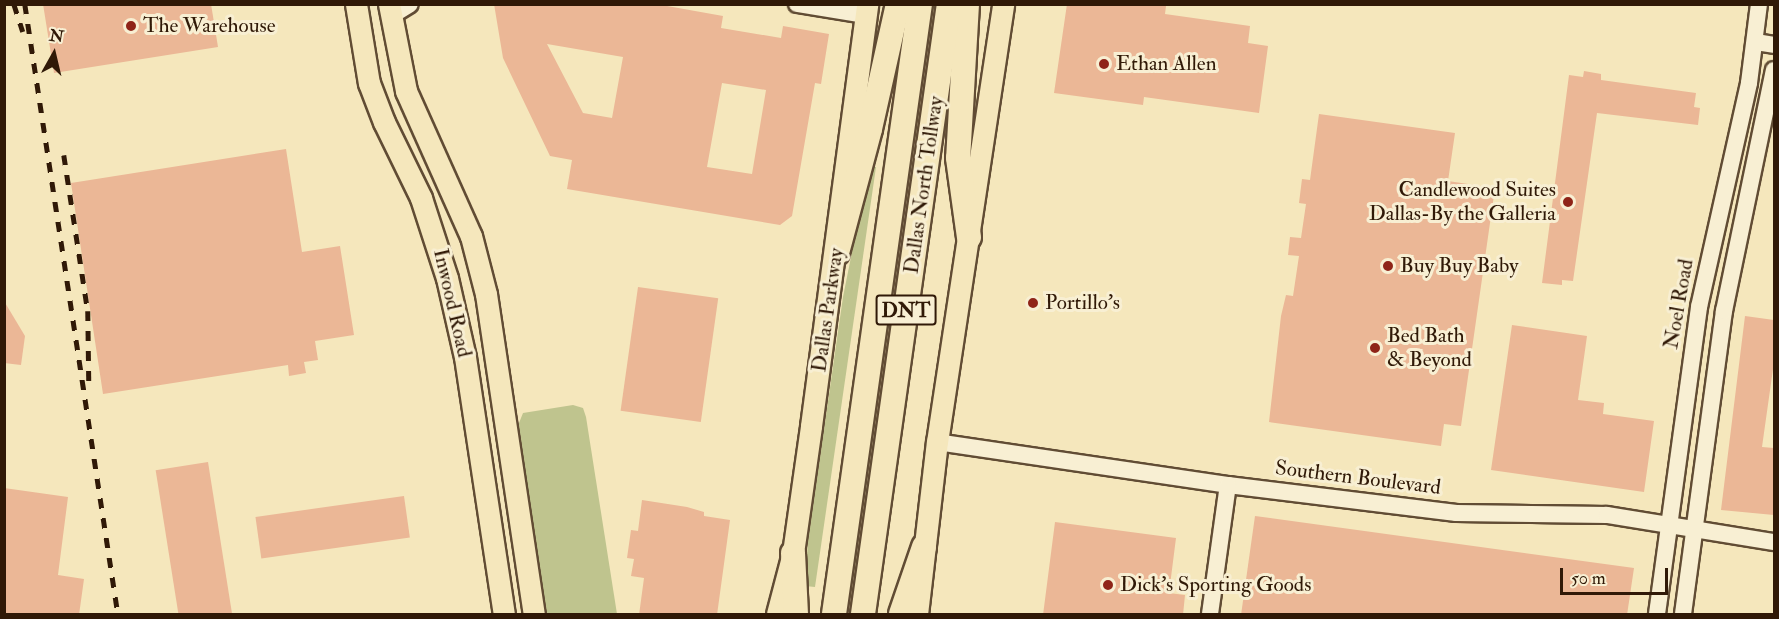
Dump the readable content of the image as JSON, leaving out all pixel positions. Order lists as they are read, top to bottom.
{
  "streets": {
    "highway": ["Dallas North Tollway", "DNT"],
    "main road": ["Inwood Road", "Dallas Parkway"],
    "street": ["Noel Road", "Southern Boulevard"]
  },
  "crossings": [
    ["Noel Road", "Southern Boulevard"]
  ],
  "places": [
    "The Warehouse",
    "Ethan Allen",
    "Candlewood Suites Dallas-By the Galleria",
    "Buy Buy Baby",
    "Portillo's",
    "Bed Bath & Beyond",
    "Dick's Sporting Goods"
  ],
  "scale_bar": "50 m",
  "north": "top"
}
